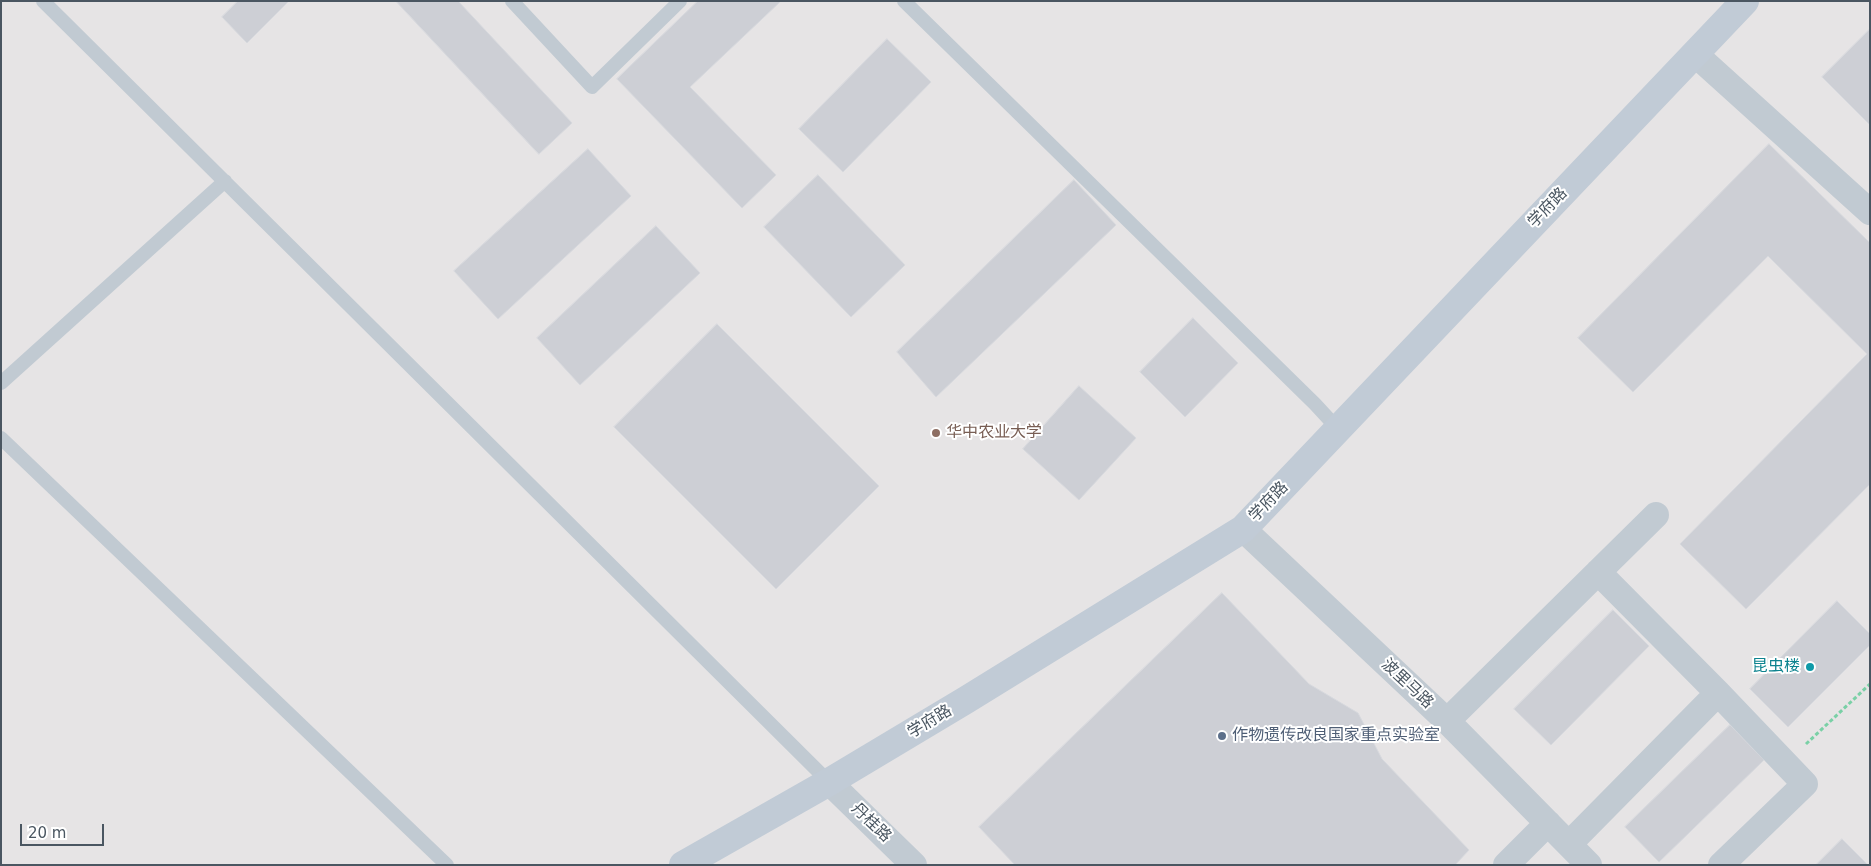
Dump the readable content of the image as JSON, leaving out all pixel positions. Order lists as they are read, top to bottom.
{
  "streets": {
    "street": ["学府路", "波里马路", "丹桂路"]
  },
  "crossings": [
    ["学府路", "波里马路"],
    ["学府路", "丹桂路"]
  ],
  "places": ["华中农业大学", "昆虫楼", "作物遗传改良国家重点实验室"],
  "scale_bar": "20 m"
}
